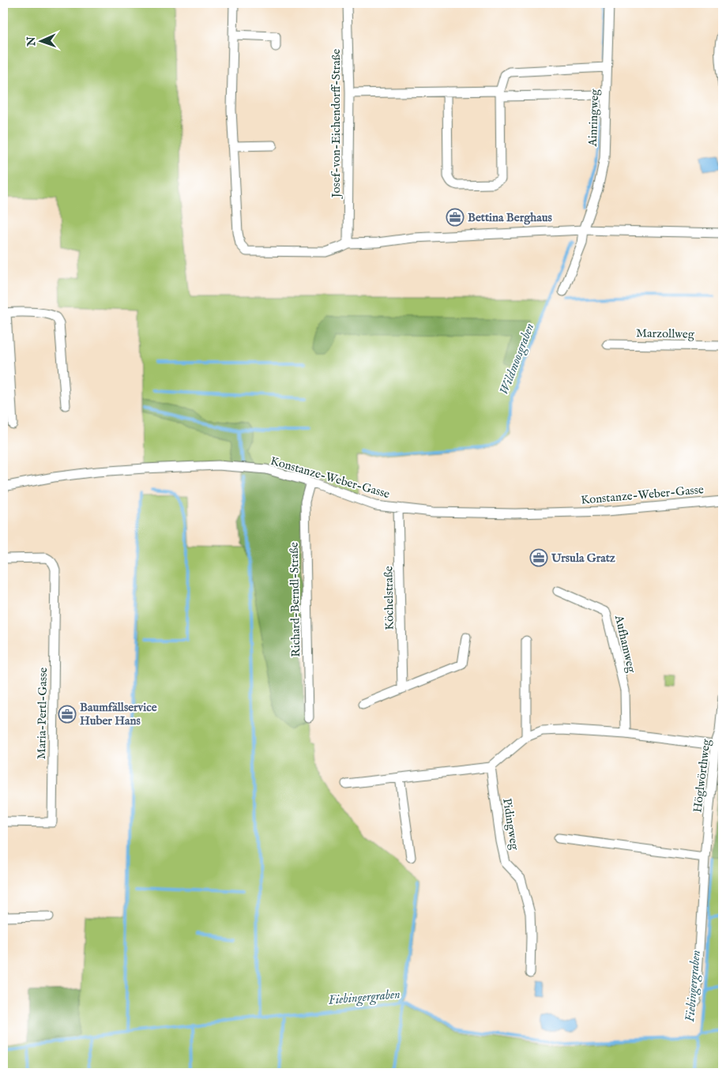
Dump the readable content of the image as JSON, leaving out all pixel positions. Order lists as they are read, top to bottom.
{
  "streets": {
    "street": [
      "Ainringweg",
      "Josef-von-Eichendorff-Straße",
      "Marzollweg",
      "Konstanze-Weber-Gasse",
      "Köchelstraße",
      "Richard-Berndl-Straße",
      "Aufhamweg",
      "Maria-Pertl-Gasse",
      "Höglwörthweg",
      "Pidingweg"
    ]
  },
  "crossings": [
    ["Konstanze-Weber-Gasse", "Köchelstraße"],
    ["Konstanze-Weber-Gasse", "Richard-Berndl-Straße"]
  ],
  "water": ["Wildmoosgraben", "Fiebingergraben"],
  "places": {
    "office": ["Bettina Berghaus", "Ursula Gratz", "Baumfällservice Huber Hans"]
  },
  "north": "left"
}
